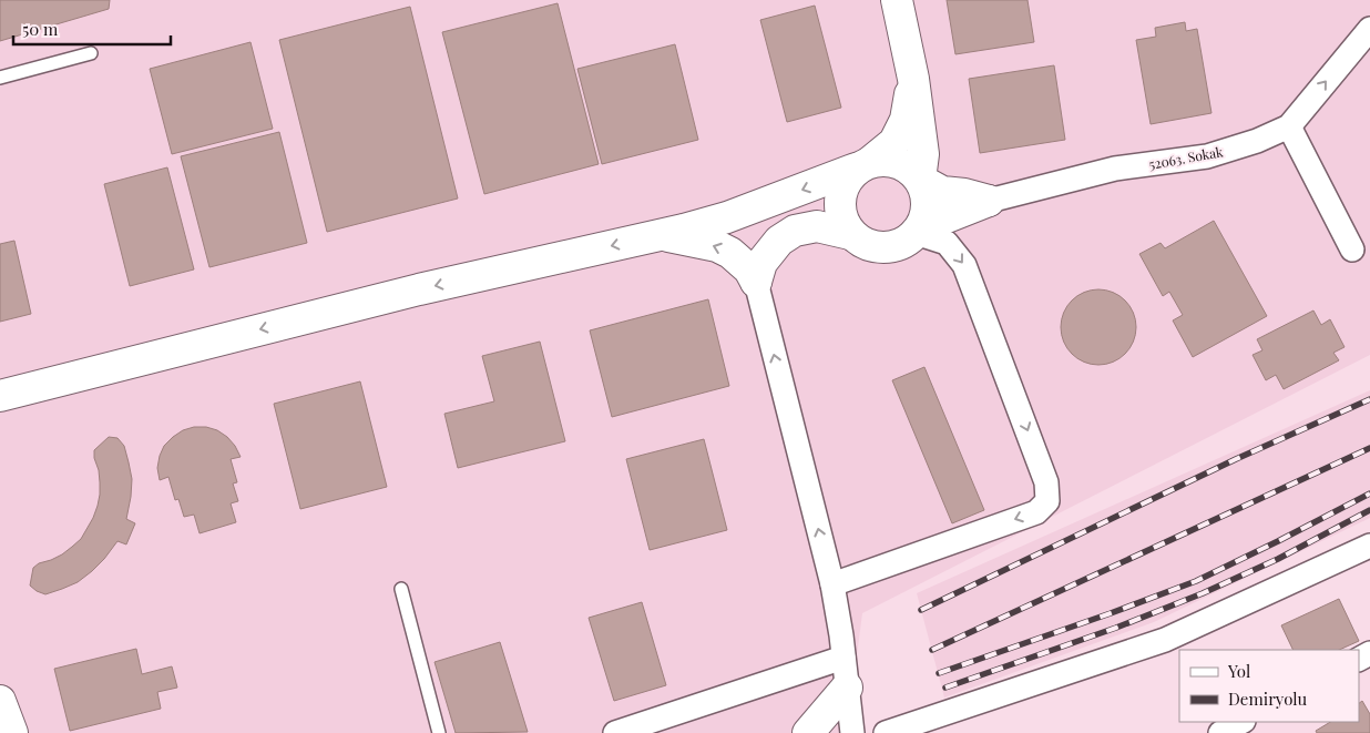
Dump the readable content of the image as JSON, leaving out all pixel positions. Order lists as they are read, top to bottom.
{
  "streets": {
    "street": ["52063. Sokak"]
  },
  "legend": ["Yol", "Demiryolu"],
  "scale_bar": "50 m"
}
